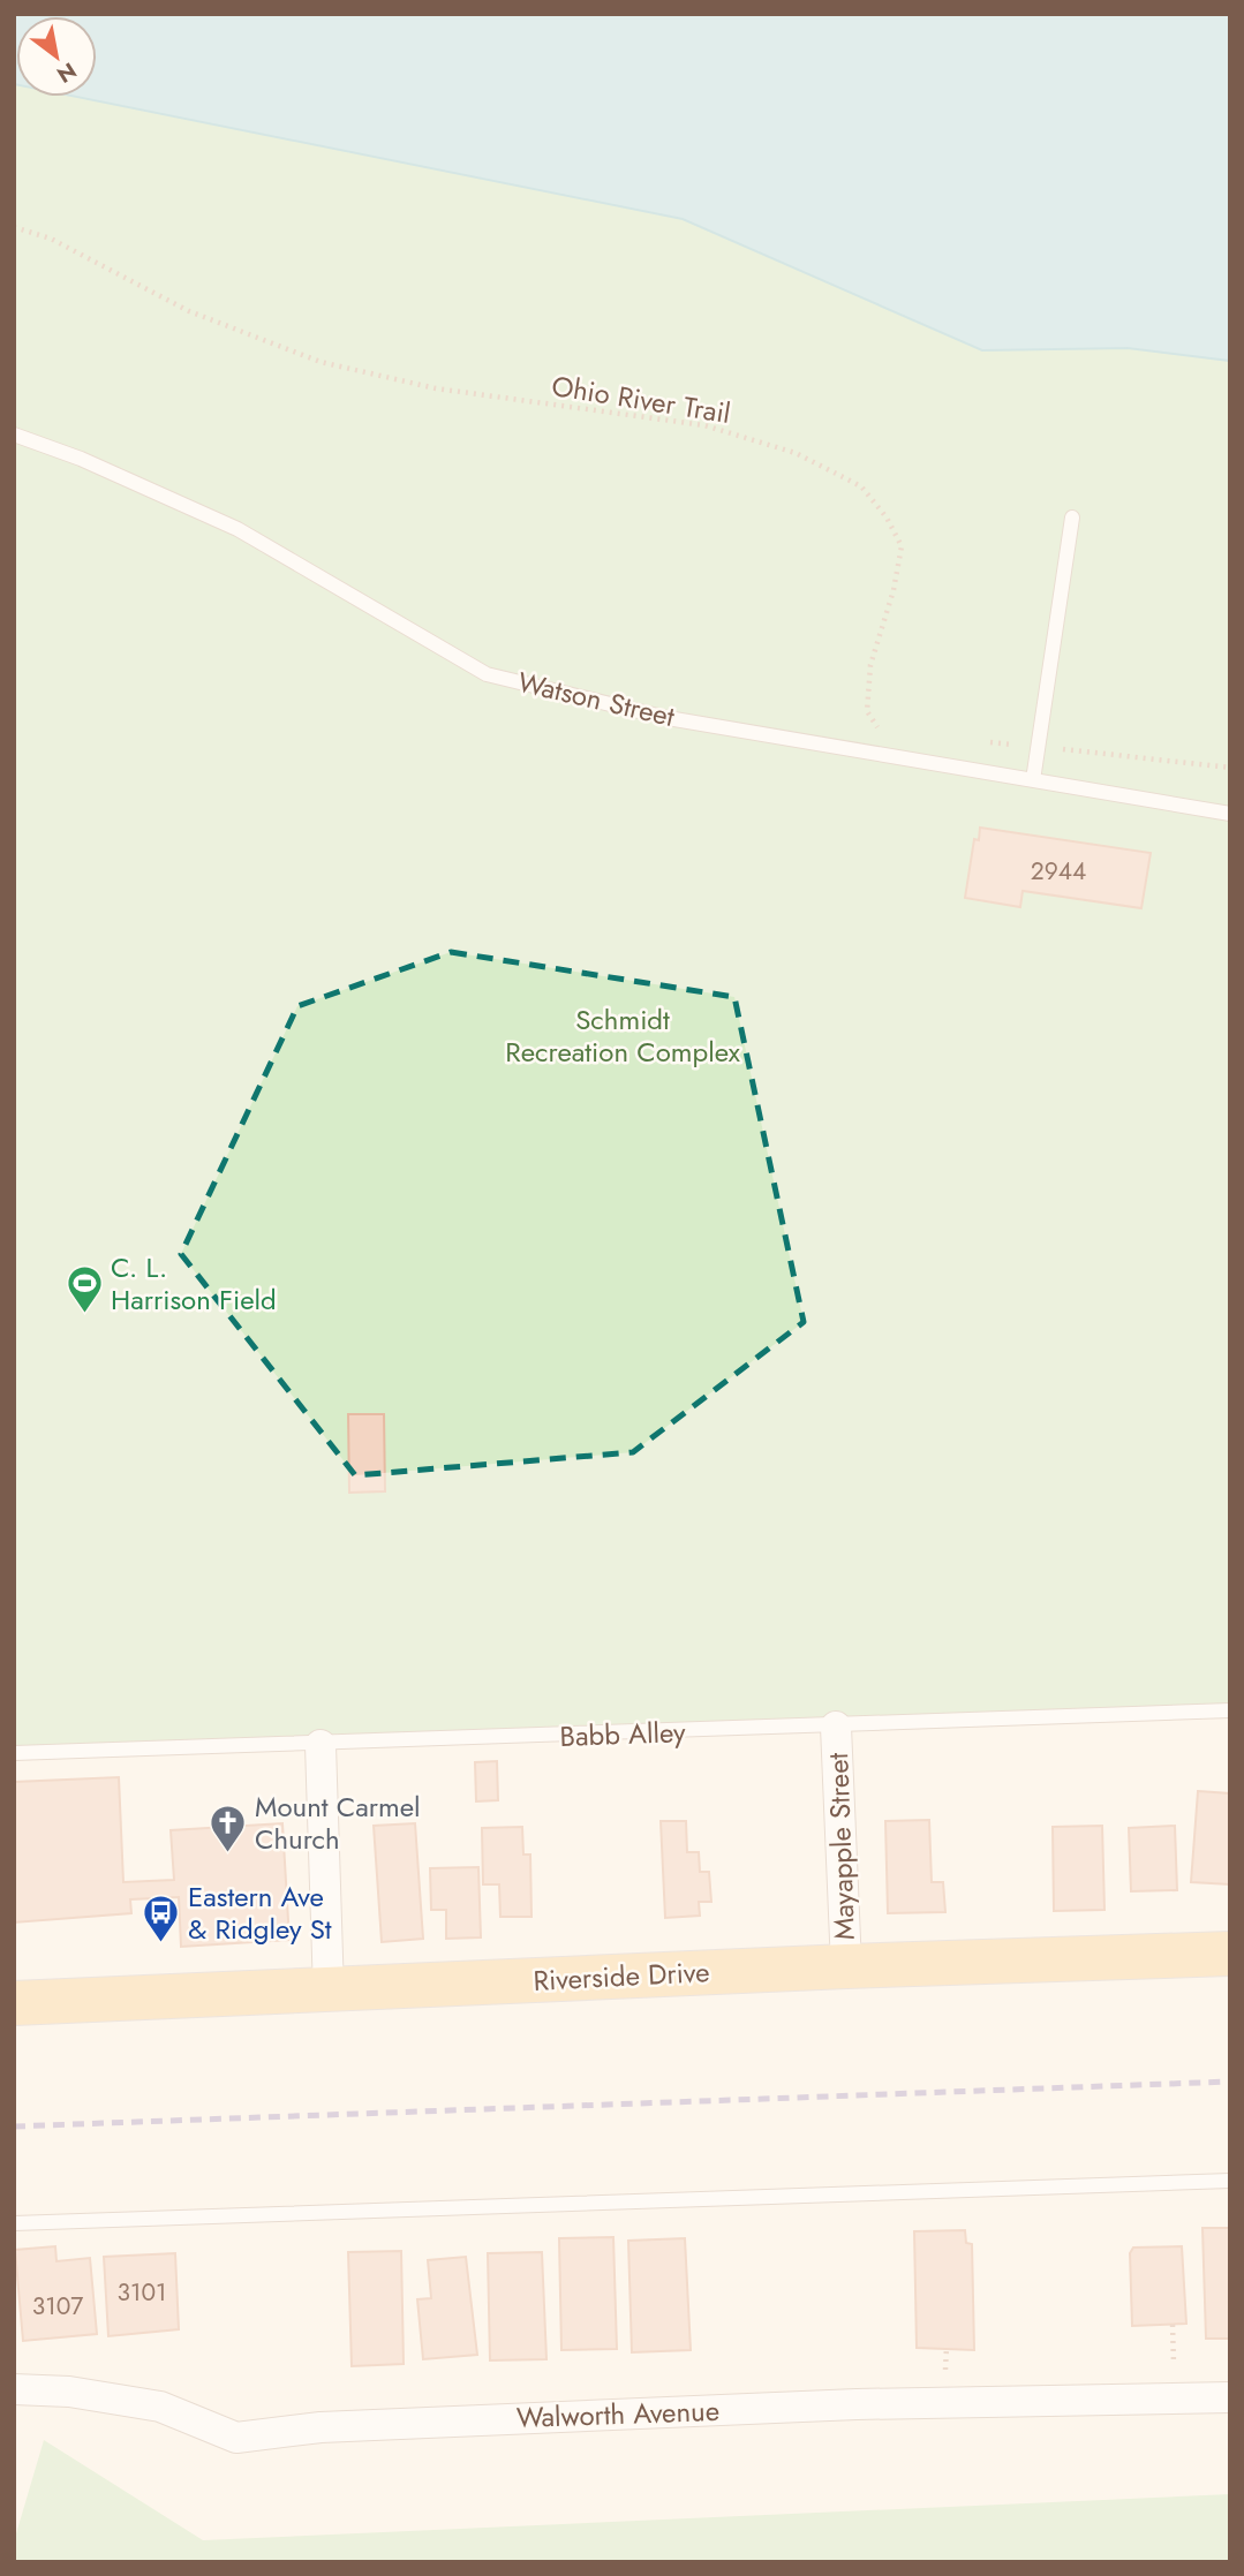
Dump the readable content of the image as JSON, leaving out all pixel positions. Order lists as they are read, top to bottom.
{
  "streets": {
    "main road": ["Riverside Drive"],
    "street": ["Mayapple Street", "Walworth Avenue"],
    "lane": ["Watson Street", "Babb Alley"],
    "path": ["Ohio River Trail"]
  },
  "crossings": [
    ["Babb Alley", "Mayapple Street"],
    ["Mayapple Street", "Riverside Drive"]
  ],
  "parks": ["Schmidt Recreation Complex"],
  "places": {
    "sports": ["C. L. Harrison Field"],
    "church": ["Mount Carmel Church"],
    "bus stop": ["Eastern Ave & Ridgley St"]
  },
  "house_numbers": ["2944", "3101", "3107"],
  "north": "bottom right"
}
